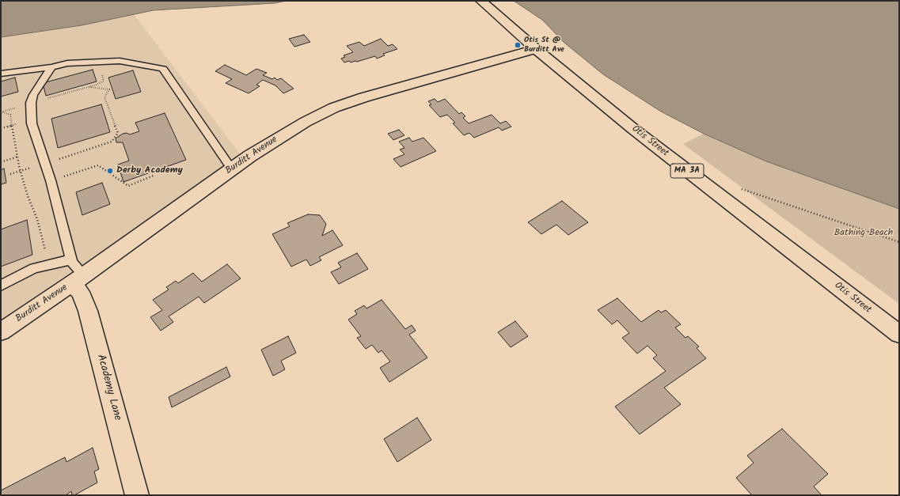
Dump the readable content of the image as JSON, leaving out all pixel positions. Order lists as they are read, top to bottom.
{
  "streets": {
    "street": [
      "Otis Street",
      "Burditt Avenue",
      "MA 3A",
      "Academy Lane"
    ]
  },
  "crossings": [
    ["Otis Street", "Burditt Avenue"],
    ["Burditt Avenue", "Academy Lane"]
  ],
  "parks": ["Bathing Beach"],
  "places": ["Otis St @ Burditt Ave", "Derby Academy"]
}
